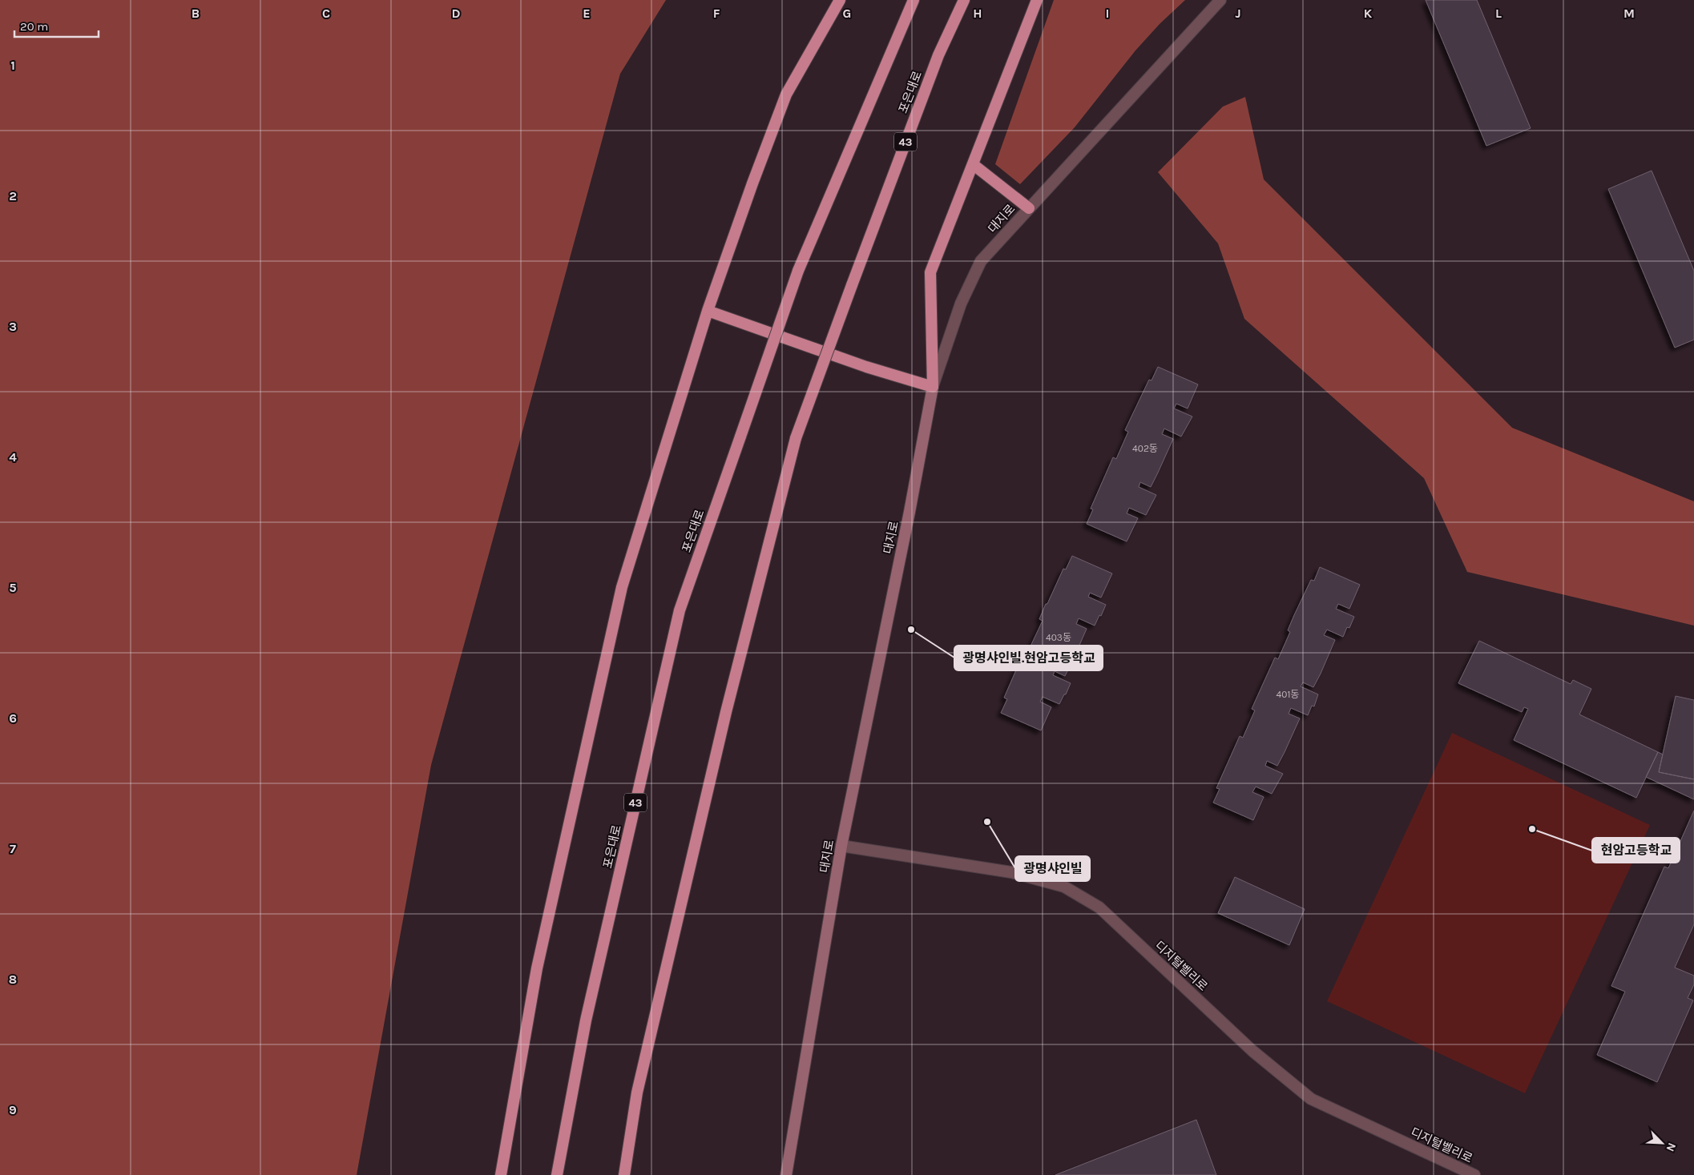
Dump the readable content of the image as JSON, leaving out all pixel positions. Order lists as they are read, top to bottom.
{
  "streets": {
    "highway": ["포은대로", "43"],
    "main road": ["대지로"],
    "street": ["디지털벨리로"]
  },
  "crossings": [
    ["대지로", "디지털벨리로"]
  ],
  "places": ["광명샤인빌.현암고등학교", "광명샤인빌", "현암고등학교"],
  "house_numbers": ["402동", "403동", "401동"],
  "scale_bar": "20 m",
  "north": "bottom right",
  "grid": {
    "columns": [
      "B",
      "C",
      "D",
      "E",
      "F",
      "G",
      "H",
      "I",
      "J",
      "K",
      "L",
      "M"
    ],
    "rows": [
      "1",
      "2",
      "3",
      "4",
      "5",
      "6",
      "7",
      "8",
      "9"
    ]
  }
}
